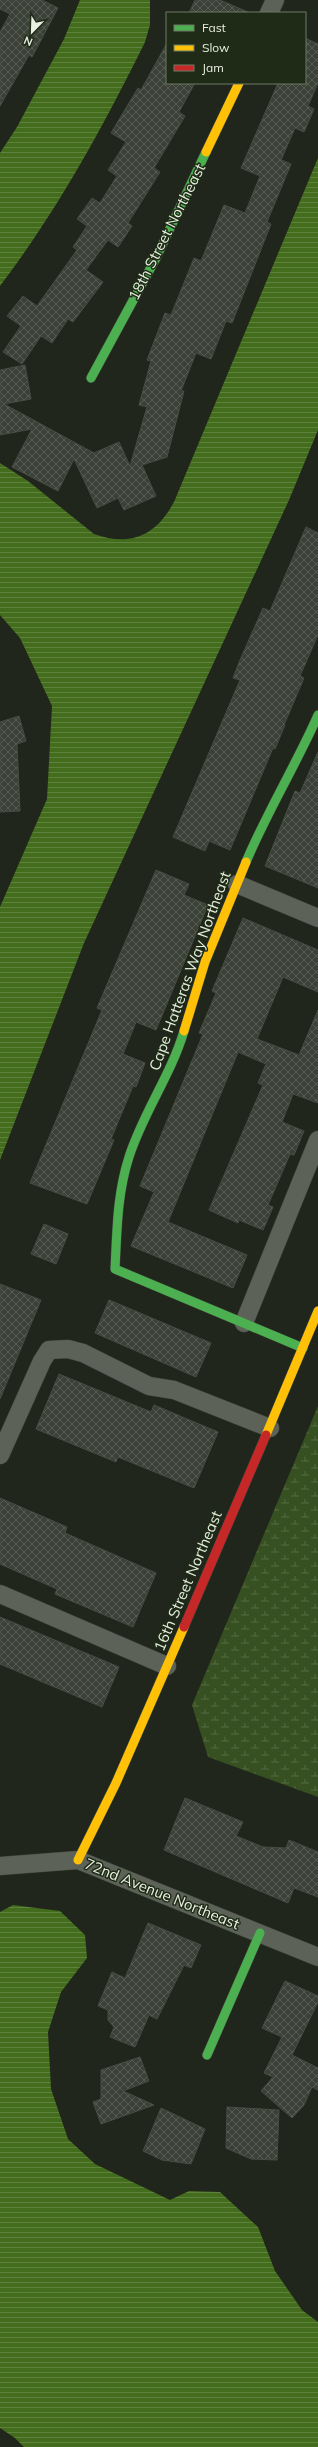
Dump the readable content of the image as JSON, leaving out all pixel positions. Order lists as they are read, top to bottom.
{
  "streets": {
    "street": [
      "18th Street Northeast",
      "Cape Hatteras Way Northeast",
      "16th Street Northeast",
      "72nd Avenue Northeast"
    ]
  },
  "crossings": [
    ["16th Street Northeast", "72nd Avenue Northeast"]
  ],
  "legend": ["Fast", "Slow", "Jam"],
  "north": "bottom left"
}
